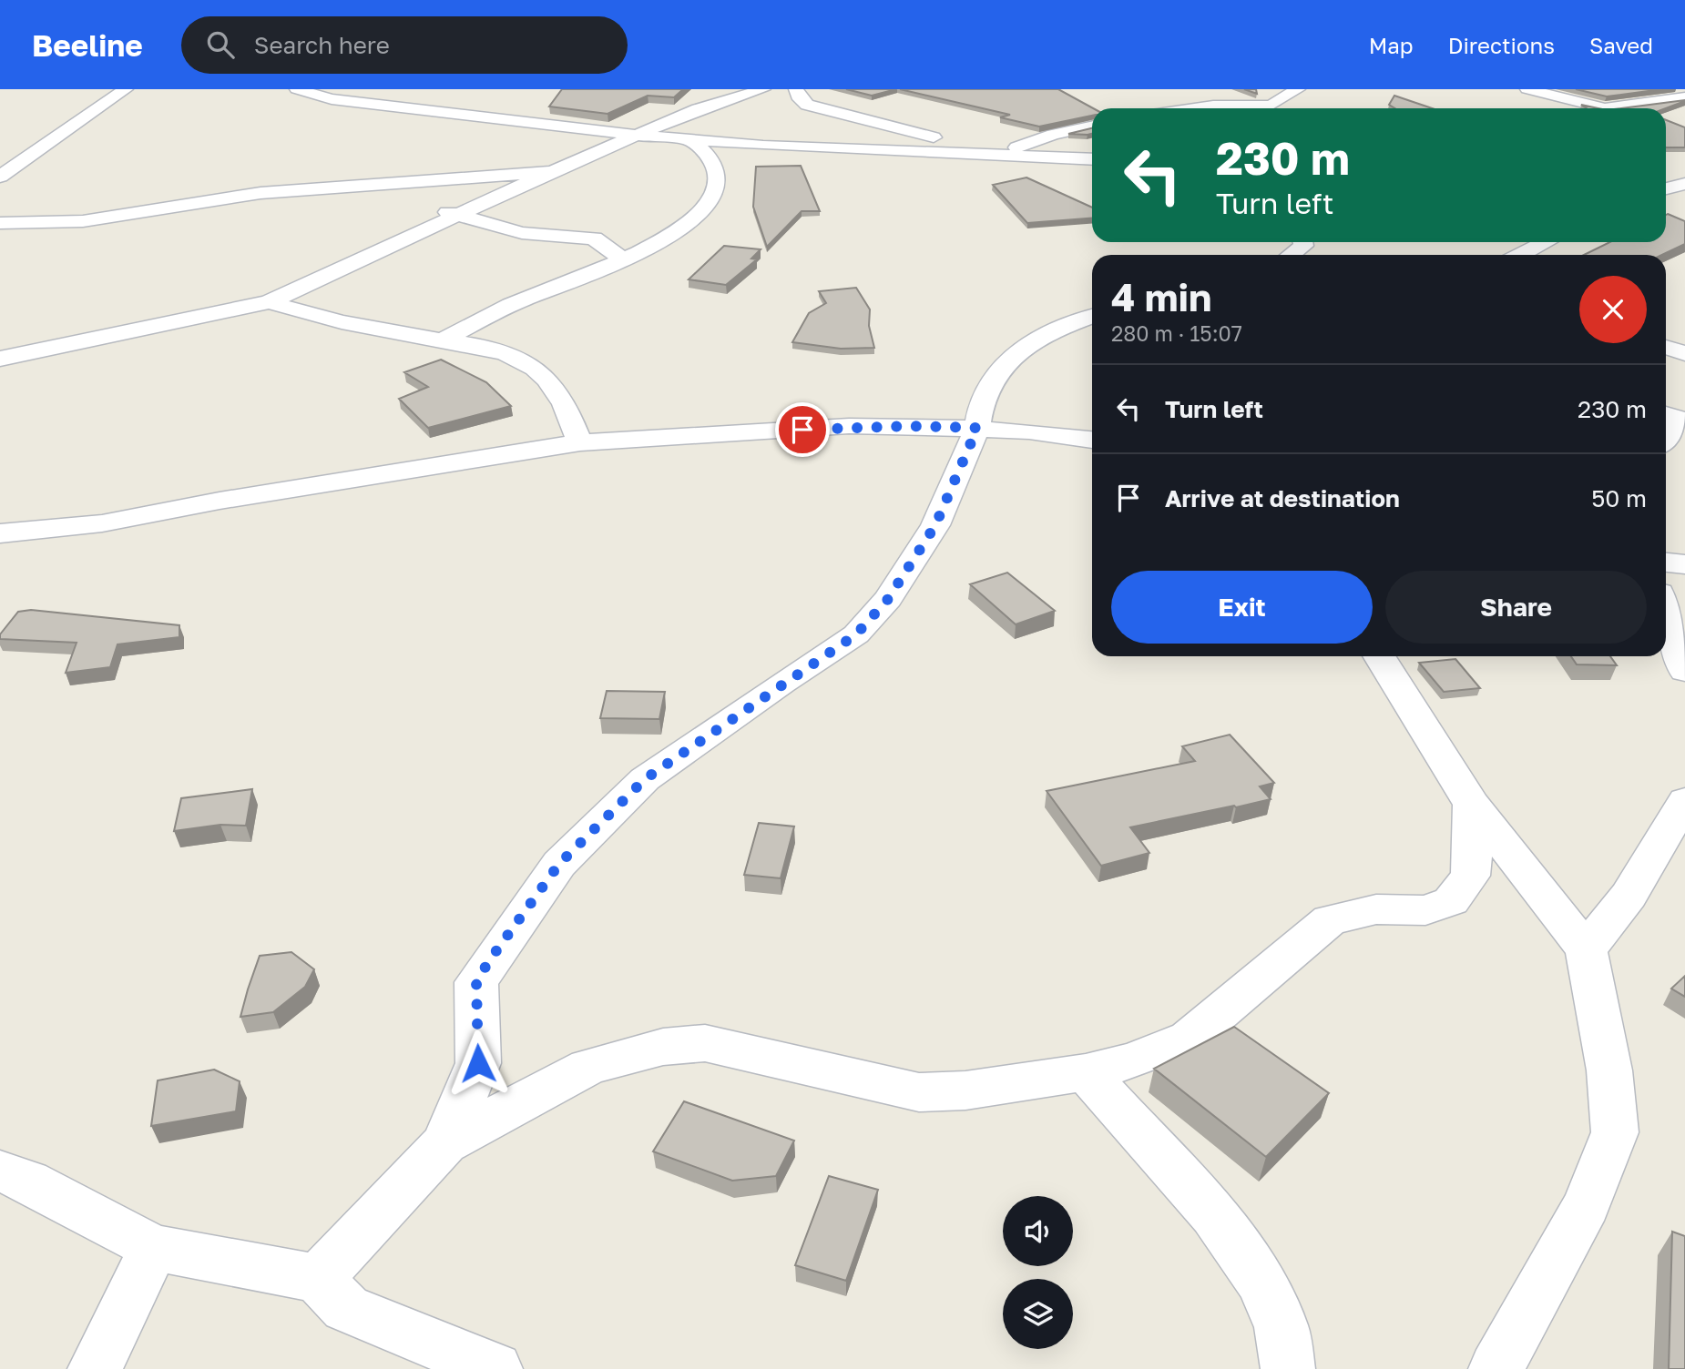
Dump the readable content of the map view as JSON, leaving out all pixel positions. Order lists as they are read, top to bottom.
{
  "page": {
    "header": "Beeline",
    "search": "Search here",
    "nav": ["Map", "Directions", "Saved"],
    "turn": ["230 m", "Turn left"],
    "heading": ["4 min", "280 m · 15:07"],
    "list": [
      {
        "name": "Turn left",
        "value": "230 m"
      },
      {
        "name": "Arrive at destination",
        "value": "50 m"
      }
    ],
    "buttons": ["Exit", "Share"]
  }
}
